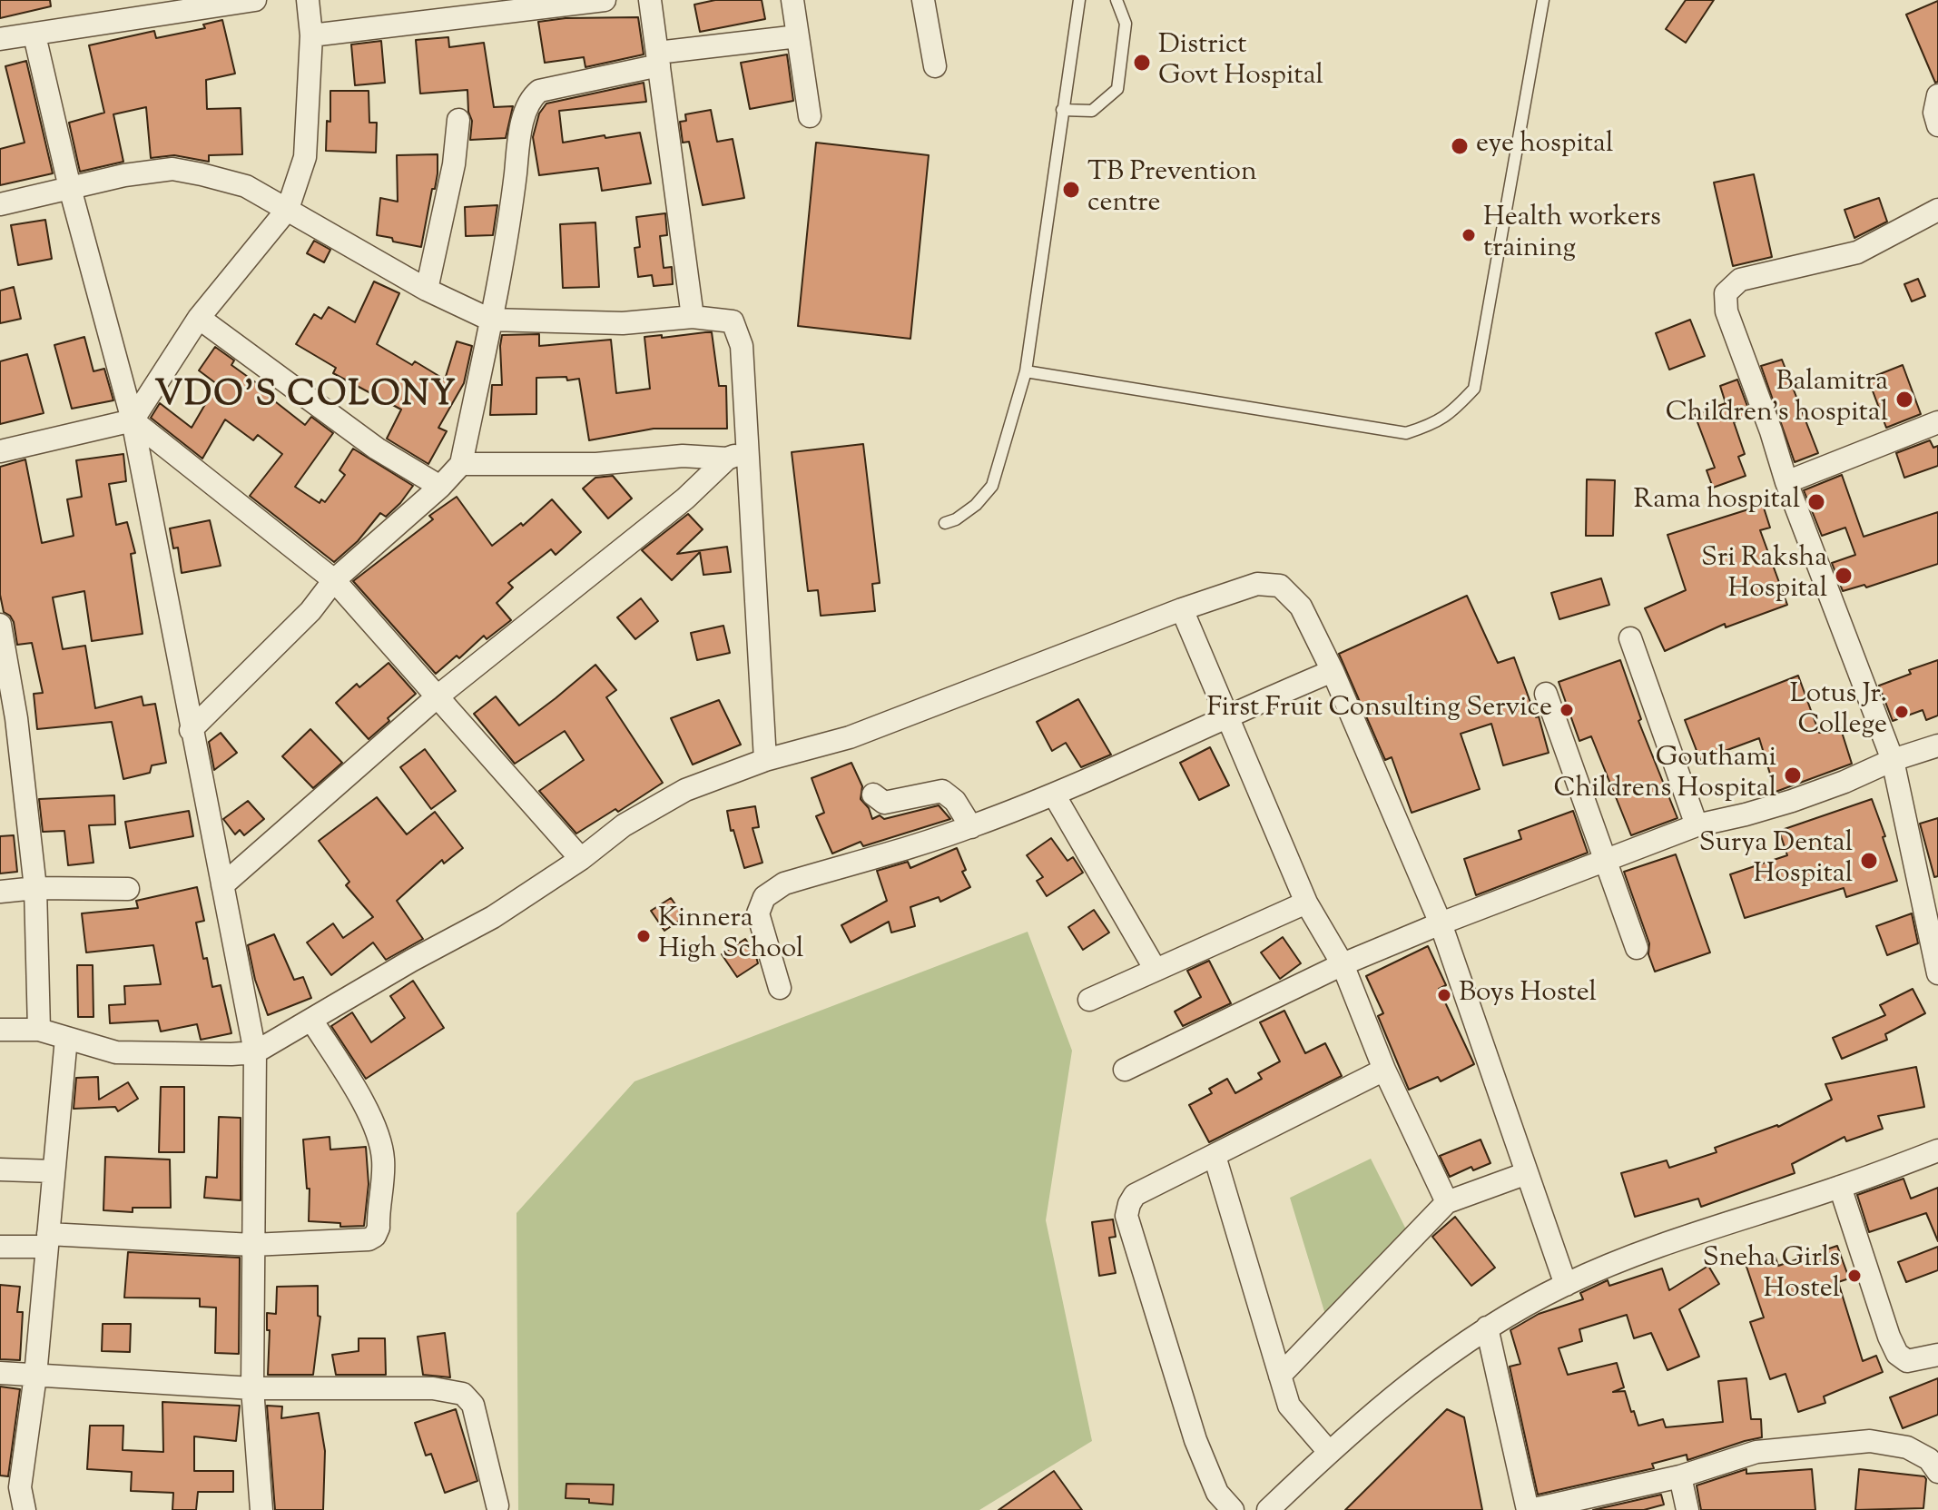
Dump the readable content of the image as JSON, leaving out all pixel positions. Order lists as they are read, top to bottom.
{
  "districts": ["VDO'S COLONY"],
  "places": [
    "District Govt Hospital",
    "eye hospital",
    "TB Prevention centre",
    "Health workers training",
    "Balamitra Children's hospital",
    "Rama hospital",
    "Sri Raksha Hospital",
    "First Fruit Consulting Service",
    "Lotus Jr. College",
    "Gouthami Childrens Hospital",
    "Surya Dental Hospital",
    "Kinnera High School",
    "Boys Hostel",
    "Sneha Girls Hostel"
  ]
}
